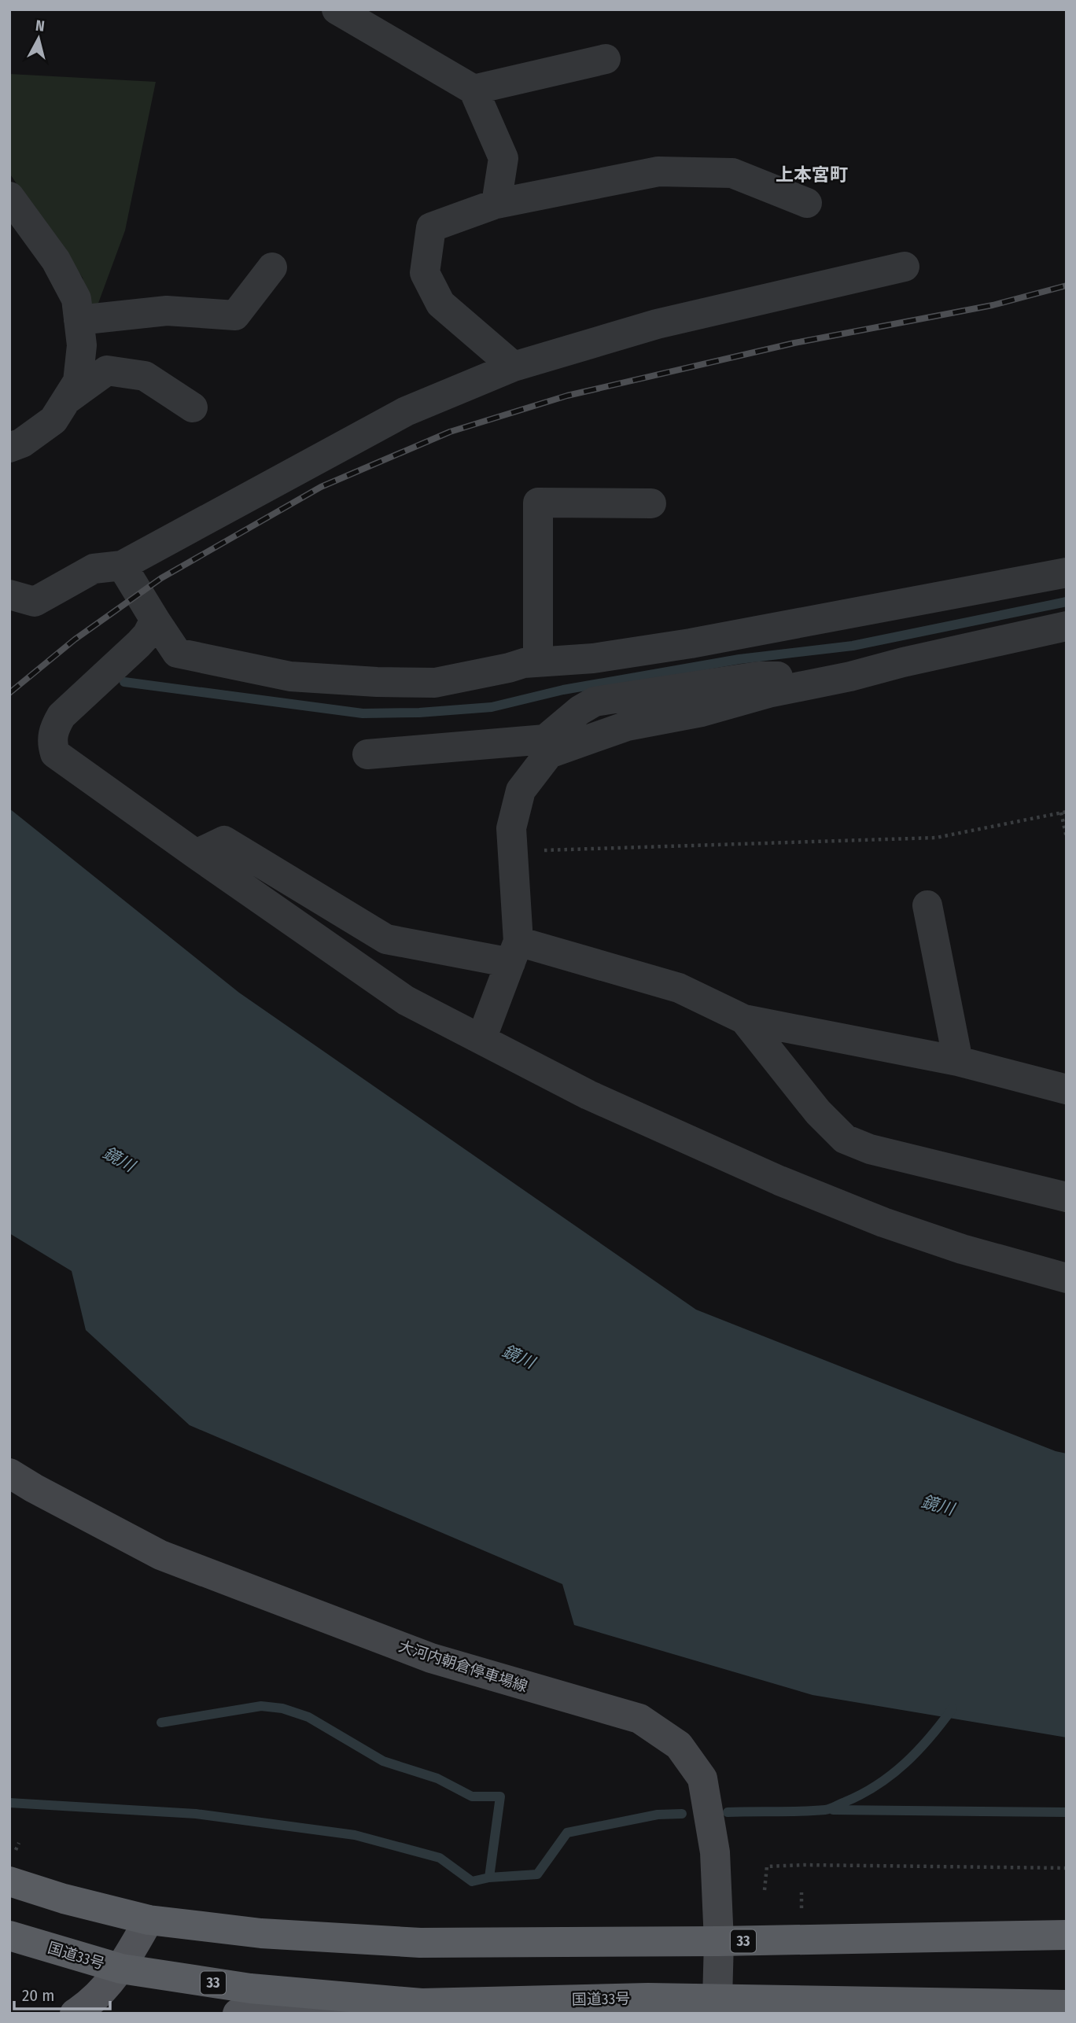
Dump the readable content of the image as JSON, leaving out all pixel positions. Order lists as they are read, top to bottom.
{
  "streets": {
    "highway": ["33", "国道33号"],
    "main road": ["大河内朝倉停車場線"]
  },
  "crossings": [
    ["大河内朝倉停車場線", "33"],
    ["大河内朝倉停車場線", "国道33号"]
  ],
  "districts": ["上本宮町"],
  "water": ["鏡川"],
  "scale_bar": "20 m",
  "north": "top"
}
